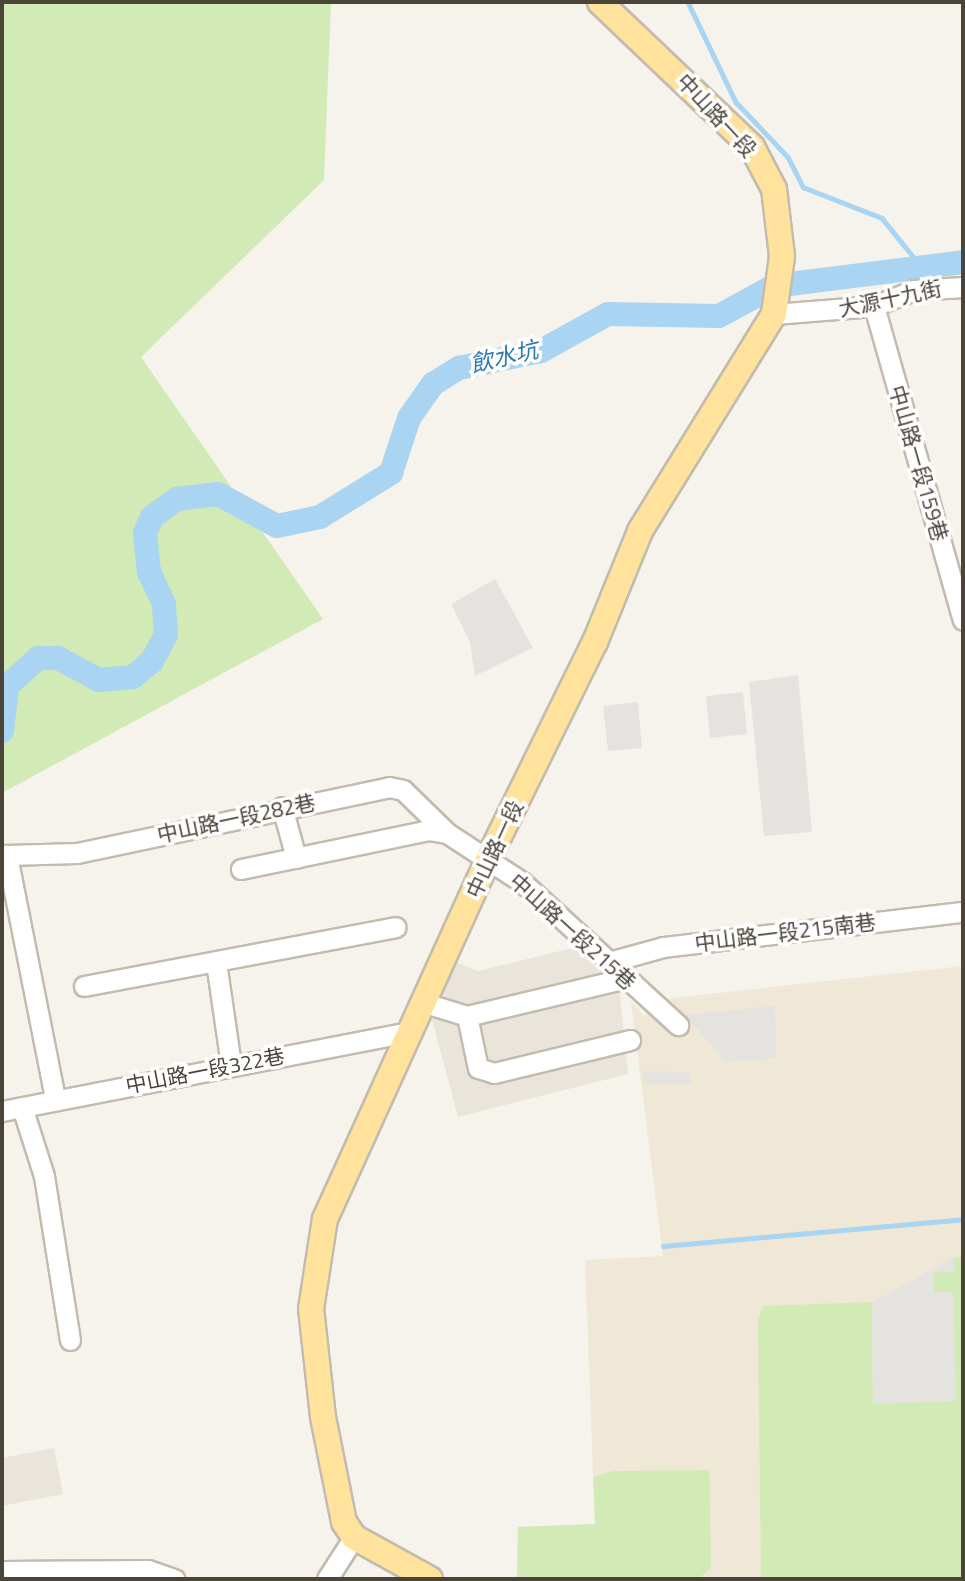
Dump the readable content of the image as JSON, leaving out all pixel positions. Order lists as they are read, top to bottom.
{
  "streets": {
    "main road": ["中山路一段"],
    "street": [
      "大源十九街",
      "中山路一段159巷",
      "中山路一段282巷",
      "中山路一段215巷",
      "中山路一段215南巷",
      "中山路一段322巷"
    ]
  },
  "crossings": [
    ["中山路一段", "大源十九街"],
    ["中山路一段", "中山路一段282巷"],
    ["中山路一段", "中山路一段215巷"],
    ["中山路一段", "中山路一段322巷"],
    ["大源十九街", "中山路一段159巷"],
    ["中山路一段282巷", "中山路一段215巷"],
    ["中山路一段282巷", "中山路一段322巷"],
    ["中山路一段215巷", "中山路一段215南巷"]
  ],
  "water": ["飲水坑"]
}
